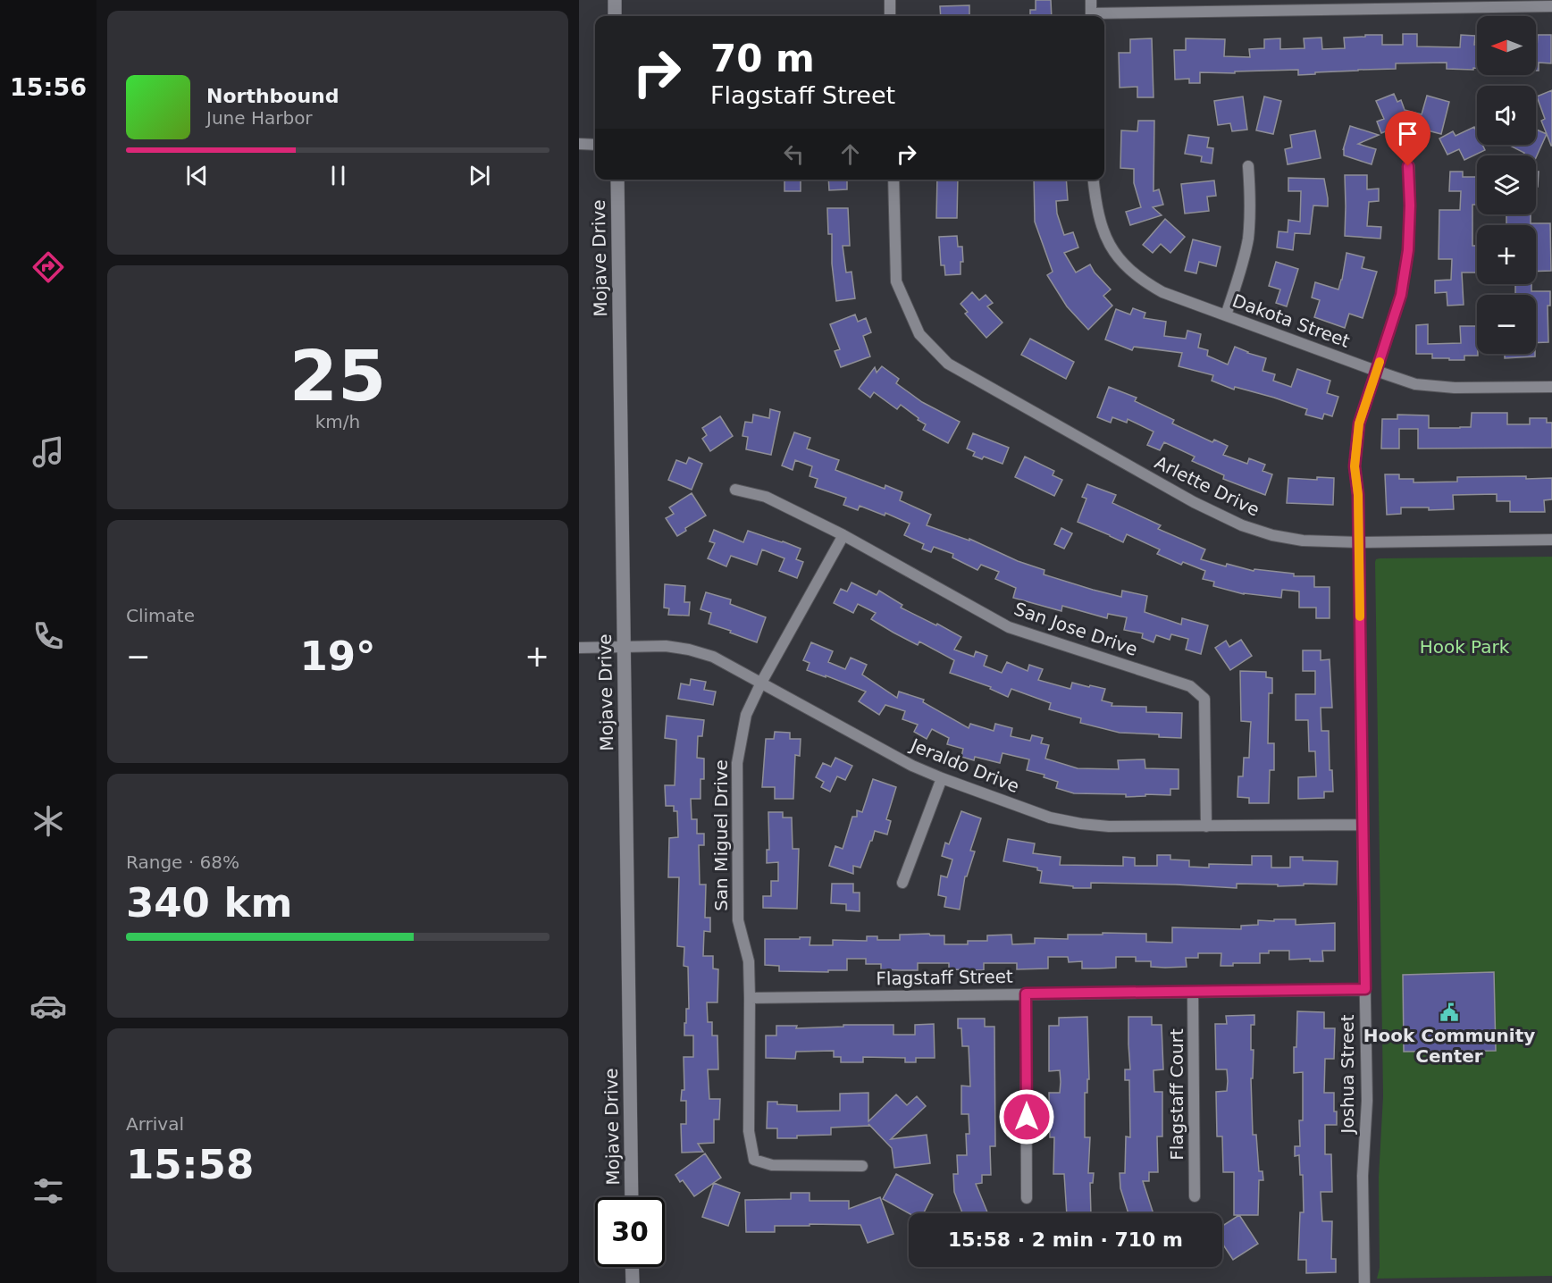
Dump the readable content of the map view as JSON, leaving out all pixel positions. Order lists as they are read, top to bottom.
{
  "streets": {
    "main road": ["Mojave Drive"],
    "street": [
      "Dakota Street",
      "Arlette Drive",
      "San Jose Drive",
      "Jeraldo Drive",
      "San Miguel Drive",
      "Flagstaff Street",
      "Joshua Street",
      "Flagstaff Court"
    ]
  },
  "crossings": [
    ["Mojave Drive", "Jeraldo Drive"],
    ["Dakota Street", "Joshua Street"],
    ["Arlette Drive", "Joshua Street"],
    ["San Jose Drive", "Jeraldo Drive"],
    ["San Jose Drive", "San Miguel Drive"],
    ["Jeraldo Drive", "San Miguel Drive"],
    ["Jeraldo Drive", "Joshua Street"],
    ["San Miguel Drive", "Flagstaff Street"],
    ["Flagstaff Street", "Joshua Street"],
    ["Flagstaff Street", "Flagstaff Court"]
  ],
  "parks": ["Hook Park"],
  "places": {
    "public building": ["Hook Community Center"]
  },
  "north": "left",
  "page": {
    "tabs": "15:56",
    "map_buttons": ["+", "−"],
    "turn": ["70 m", "Flagstaff Street"],
    "song": ["Northbound", "June Harbor"],
    "tile": [
      ["25", "km/h"],
      "Climate",
      ["Range · 68%", "340 km"],
      ["Arrival", "15:58"]
    ],
    "heat": ["−", "19°", "+"],
    "limit": "30",
    "trip": "15:58 · 2 min · 710 m"
  }
}
